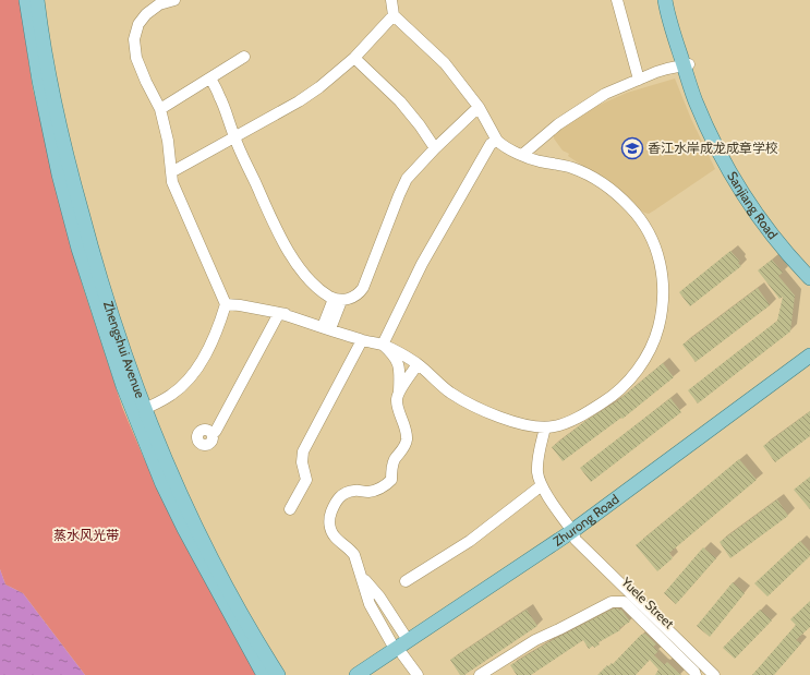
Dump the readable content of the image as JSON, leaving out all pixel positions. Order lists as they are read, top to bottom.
{
  "streets": {
    "main road": ["Sanjiang Road", "Zhengshui Avenue", "Zhurong Road"],
    "street": ["Yuele Street"]
  },
  "crossings": [
    ["Zhurong Road", "Yuele Street"]
  ],
  "parks": ["蒸水风光带"],
  "places": {
    "school or university": ["香江水岸成龙成章学校"]
  }
}
